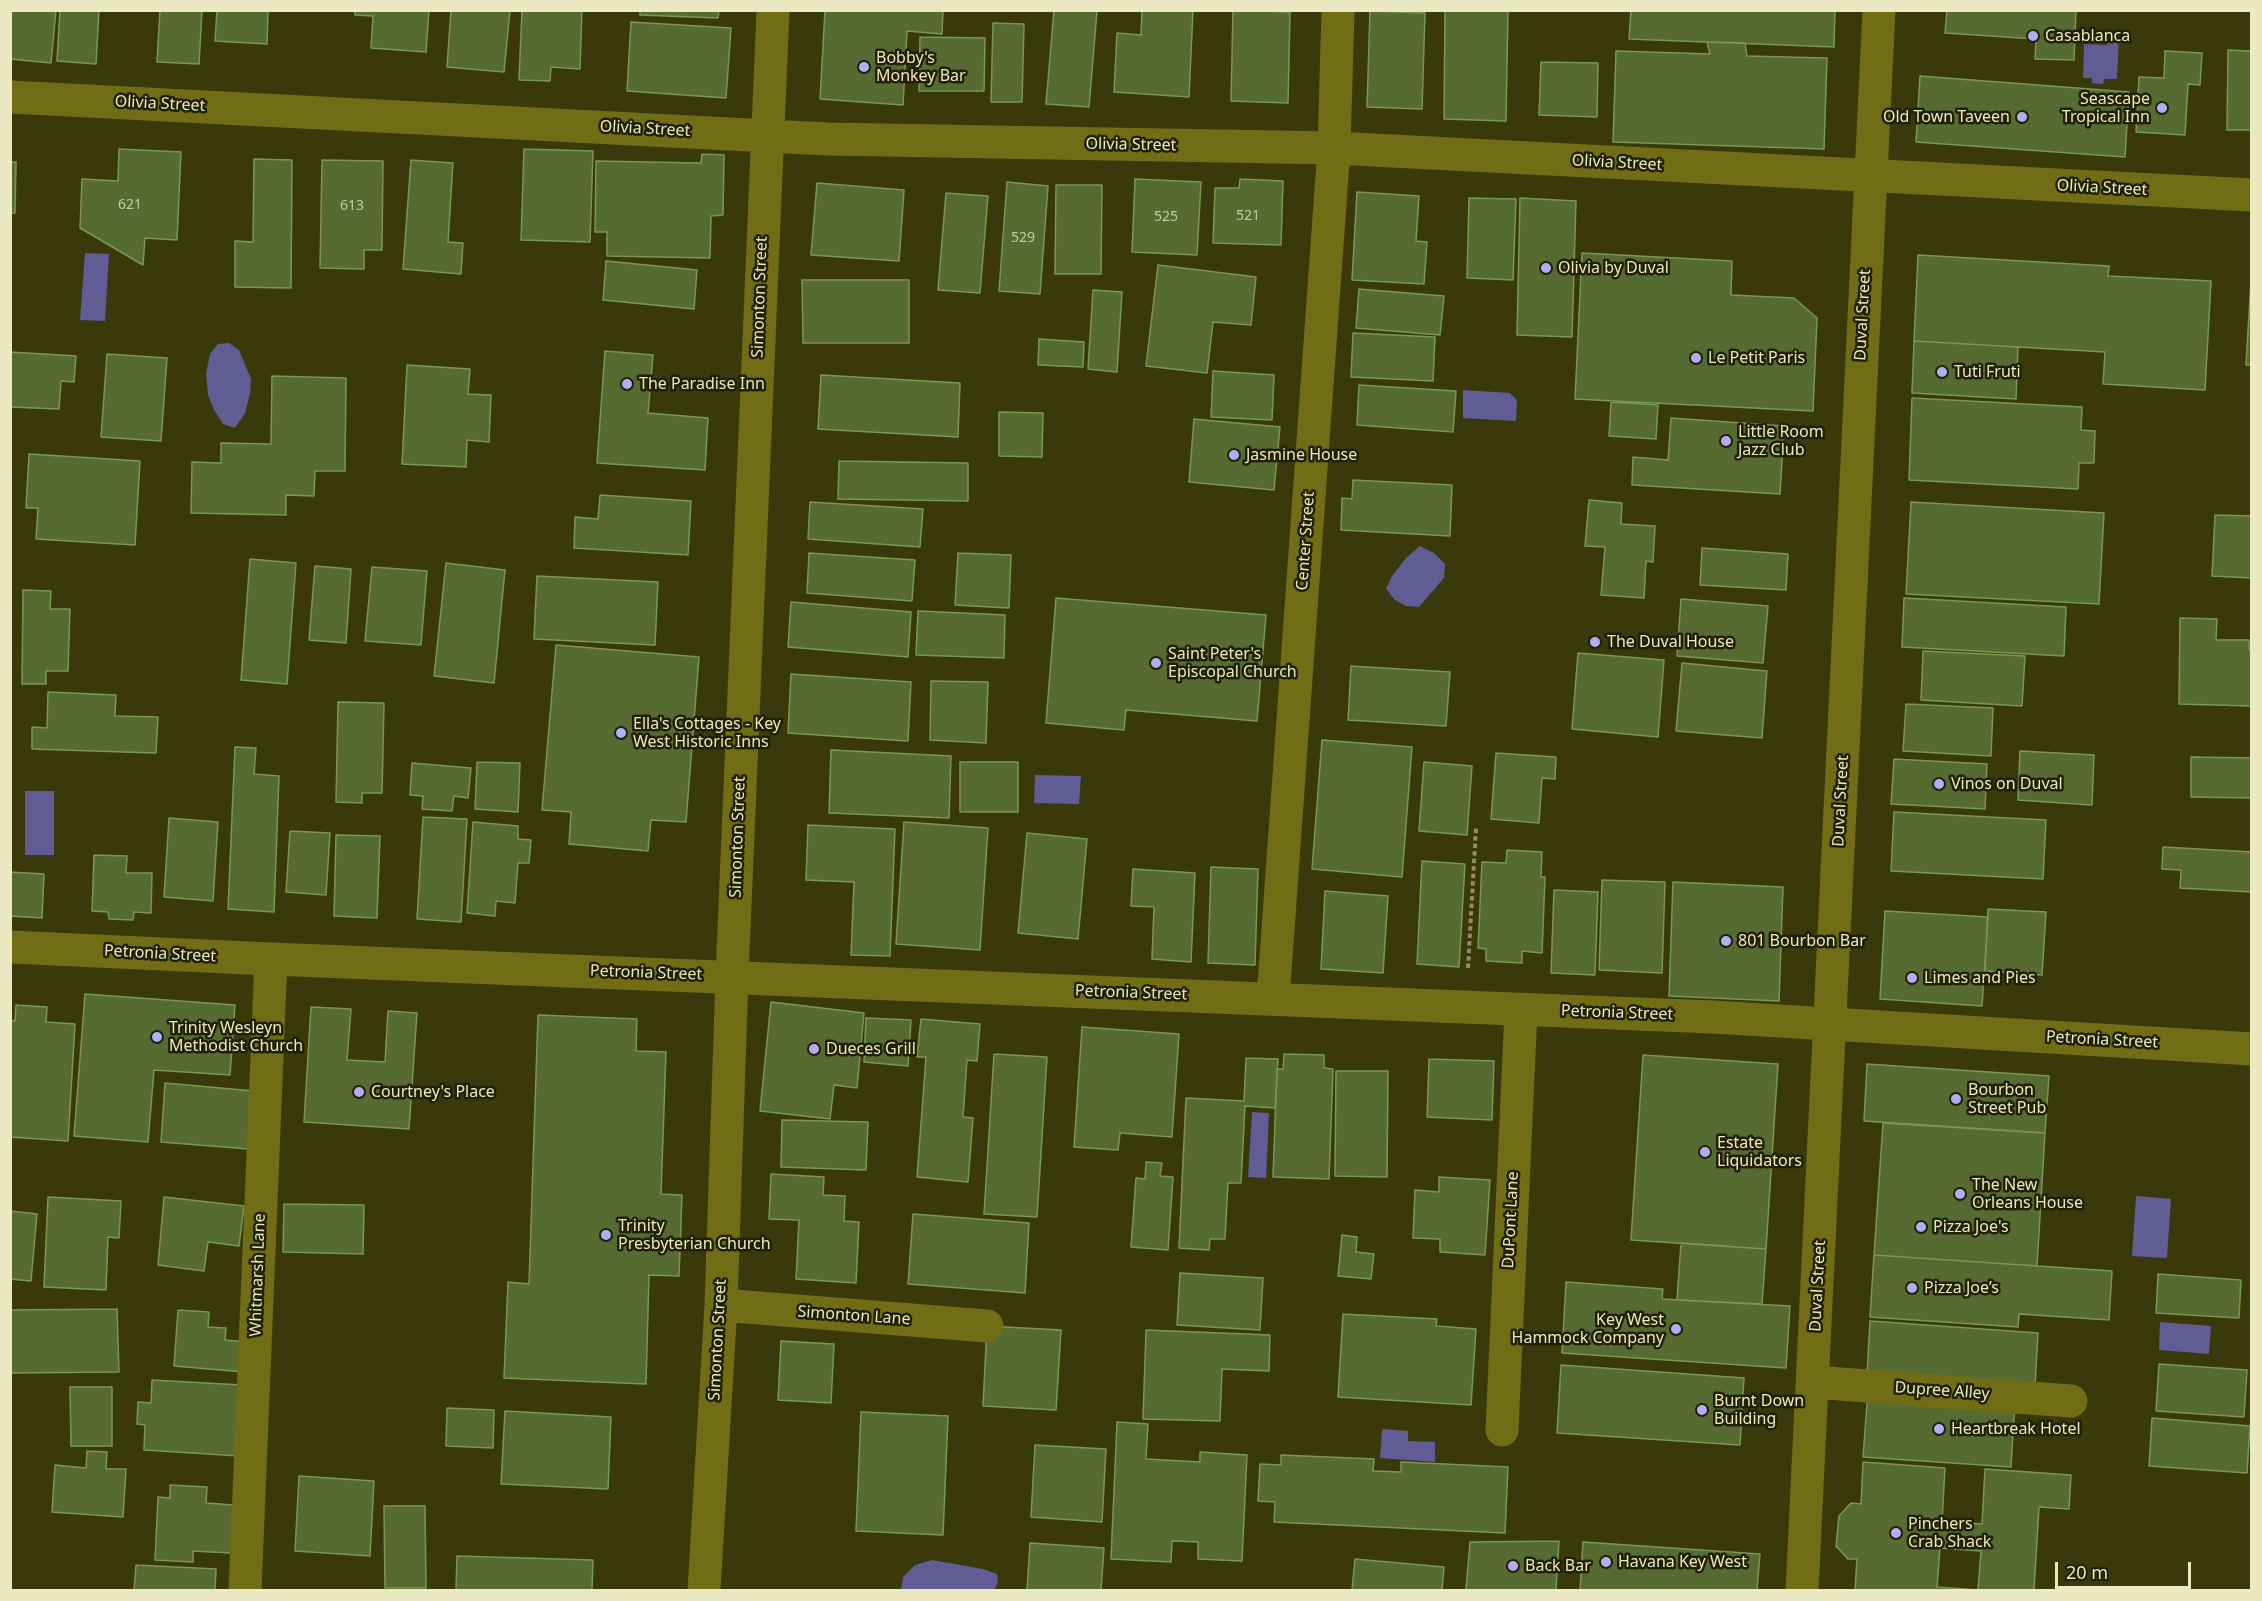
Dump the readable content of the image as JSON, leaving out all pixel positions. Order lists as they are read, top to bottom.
{
  "streets": {
    "street": [
      "Olivia Street",
      "Simonton Street",
      "Duval Street",
      "Center Street",
      "Petronia Street",
      "DuPont Lane",
      "Whitmarsh Lane",
      "Simonton Lane",
      "Dupree Alley"
    ]
  },
  "crossings": [
    ["Olivia Street", "Simonton Street"],
    ["Olivia Street", "Duval Street"],
    ["Olivia Street", "Center Street"],
    ["Simonton Street", "Petronia Street"],
    ["Simonton Street", "Simonton Lane"],
    ["Duval Street", "Petronia Street"],
    ["Duval Street", "Dupree Alley"],
    ["Center Street", "Petronia Street"],
    ["Petronia Street", "DuPont Lane"],
    ["Petronia Street", "Whitmarsh Lane"]
  ],
  "places": [
    "Casablanca",
    "Bobby's Monkey Bar",
    "Seascape Tropical Inn",
    "Old Town Taveen",
    "Olivia by Duval",
    "Le Petit Paris",
    "Tuti Fruti",
    "The Paradise Inn",
    "Little Room Jazz Club",
    "Jasmine House",
    "The Duval House",
    "Saint Peter's Episcopal Church",
    "Ella's Cottages - Key West Historic Inns",
    "Vinos on Duval",
    "801 Bourbon Bar",
    "Limes and Pies",
    "Trinity Wesleyn Methodist Church",
    "Dueces Grill",
    "Courtney's Place",
    "Bourbon Street Pub",
    "Estate Liquidators",
    "The New Orleans House",
    "Pizza Joe's",
    "Trinity Presbyterian Church",
    "Pizza Joe’s",
    "Key West Hammock Company",
    "Burnt Down Building",
    "Heartbreak Hotel",
    "Pinchers Crab Shack",
    "Havana Key West",
    "Back Bar"
  ],
  "house_numbers": [
    "621",
    "613",
    "521",
    "525",
    "529"
  ],
  "scale_bar": "20 m"
}
